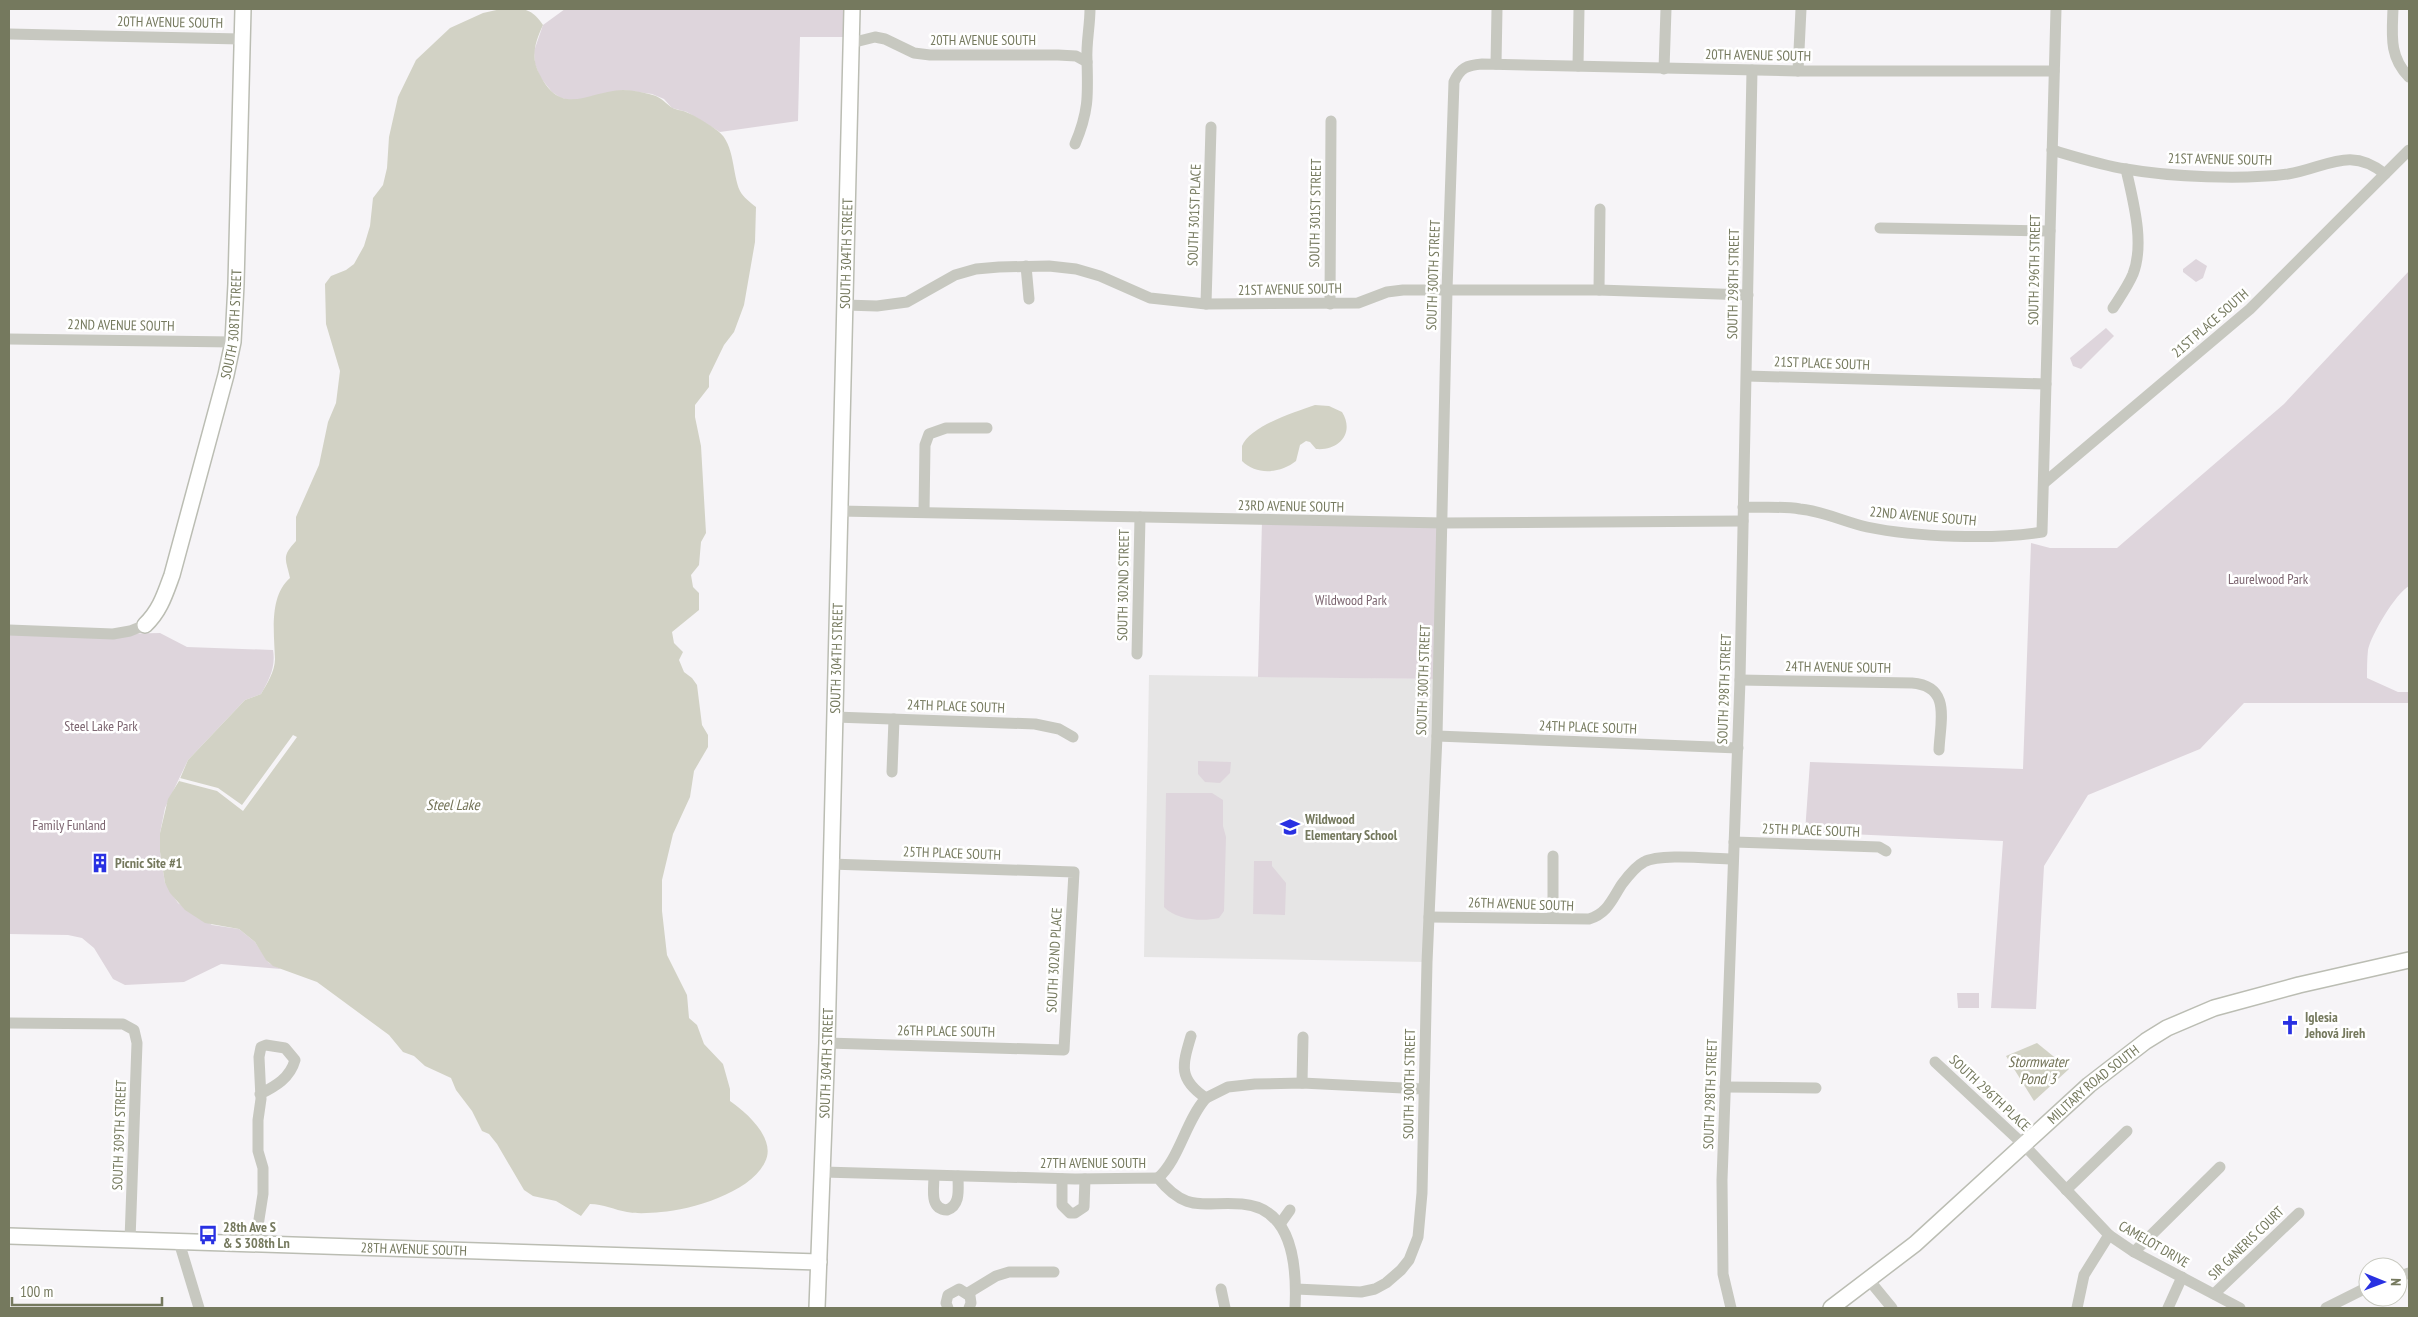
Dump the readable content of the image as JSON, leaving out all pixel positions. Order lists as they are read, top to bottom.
{
  "streets": {
    "street": [
      "20TH AVENUE SOUTH",
      "21ST AVENUE SOUTH",
      "SOUTH 301ST STREET",
      "SOUTH 301ST PLACE",
      "SOUTH 304TH STREET",
      "SOUTH 296TH STREET",
      "SOUTH 300TH STREET",
      "SOUTH 298TH STREET",
      "21ST PLACE SOUTH",
      "SOUTH 308TH STREET",
      "22ND AVENUE SOUTH",
      "23RD AVENUE SOUTH",
      "SOUTH 302ND STREET",
      "24TH AVENUE SOUTH",
      "24TH PLACE SOUTH",
      "25TH PLACE SOUTH",
      "26TH AVENUE SOUTH",
      "SOUTH 302ND PLACE",
      "26TH PLACE SOUTH",
      "MILITARY ROAD SOUTH",
      "SOUTH 296TH PLACE",
      "SOUTH 309TH STREET",
      "27TH AVENUE SOUTH",
      "SIR GANERIS COURT",
      "CAMELOT DRIVE",
      "28TH AVENUE SOUTH"
    ]
  },
  "crossings": [
    ["20TH AVENUE SOUTH", "SOUTH 304TH STREET"],
    ["20TH AVENUE SOUTH", "SOUTH 296TH STREET"],
    ["20TH AVENUE SOUTH", "SOUTH 300TH STREET"],
    ["20TH AVENUE SOUTH", "SOUTH 298TH STREET"],
    ["20TH AVENUE SOUTH", "SOUTH 308TH STREET"],
    ["21ST AVENUE SOUTH", "SOUTH 301ST STREET"],
    ["21ST AVENUE SOUTH", "SOUTH 301ST PLACE"],
    ["21ST AVENUE SOUTH", "SOUTH 304TH STREET"],
    ["21ST AVENUE SOUTH", "SOUTH 296TH STREET"],
    ["21ST AVENUE SOUTH", "SOUTH 300TH STREET"],
    ["21ST AVENUE SOUTH", "SOUTH 298TH STREET"],
    ["21ST AVENUE SOUTH", "21ST PLACE SOUTH"],
    ["SOUTH 304TH STREET", "23RD AVENUE SOUTH"],
    ["SOUTH 304TH STREET", "24TH PLACE SOUTH"],
    ["SOUTH 304TH STREET", "25TH PLACE SOUTH"],
    ["SOUTH 304TH STREET", "26TH PLACE SOUTH"],
    ["SOUTH 304TH STREET", "27TH AVENUE SOUTH"],
    ["SOUTH 304TH STREET", "28TH AVENUE SOUTH"],
    ["SOUTH 296TH STREET", "21ST PLACE SOUTH"],
    ["SOUTH 296TH STREET", "22ND AVENUE SOUTH"],
    ["SOUTH 300TH STREET", "23RD AVENUE SOUTH"],
    ["SOUTH 300TH STREET", "24TH PLACE SOUTH"],
    ["SOUTH 300TH STREET", "26TH AVENUE SOUTH"],
    ["SOUTH 300TH STREET", "27TH AVENUE SOUTH"],
    ["SOUTH 298TH STREET", "21ST PLACE SOUTH"],
    ["SOUTH 298TH STREET", "22ND AVENUE SOUTH"],
    ["SOUTH 298TH STREET", "23RD AVENUE SOUTH"],
    ["SOUTH 298TH STREET", "24TH AVENUE SOUTH"],
    ["SOUTH 298TH STREET", "24TH PLACE SOUTH"],
    ["SOUTH 298TH STREET", "25TH PLACE SOUTH"],
    ["SOUTH 298TH STREET", "26TH AVENUE SOUTH"],
    ["SOUTH 308TH STREET", "22ND AVENUE SOUTH"],
    ["23RD AVENUE SOUTH", "SOUTH 302ND STREET"],
    ["25TH PLACE SOUTH", "SOUTH 302ND PLACE"],
    ["SOUTH 302ND PLACE", "26TH PLACE SOUTH"],
    ["MILITARY ROAD SOUTH", "SOUTH 296TH PLACE"],
    ["MILITARY ROAD SOUTH", "CAMELOT DRIVE"],
    ["SOUTH 296TH PLACE", "CAMELOT DRIVE"],
    ["SOUTH 309TH STREET", "28TH AVENUE SOUTH"],
    ["SIR GANERIS COURT", "CAMELOT DRIVE"]
  ],
  "water": ["Steel Lake", "Stormwater Pond 3"],
  "parks": [
    "Laurelwood Park",
    "Wildwood Park",
    "Steel Lake Park",
    "Family Funland"
  ],
  "places": {
    "school or university": ["Wildwood Elementary School"],
    "building": ["Picnic Site #1"],
    "church": ["Iglesia Jehová Jireh"],
    "bus stop": ["28th Ave S & S 308th Ln"]
  },
  "scale_bar": "100 m",
  "north": "right"
}
